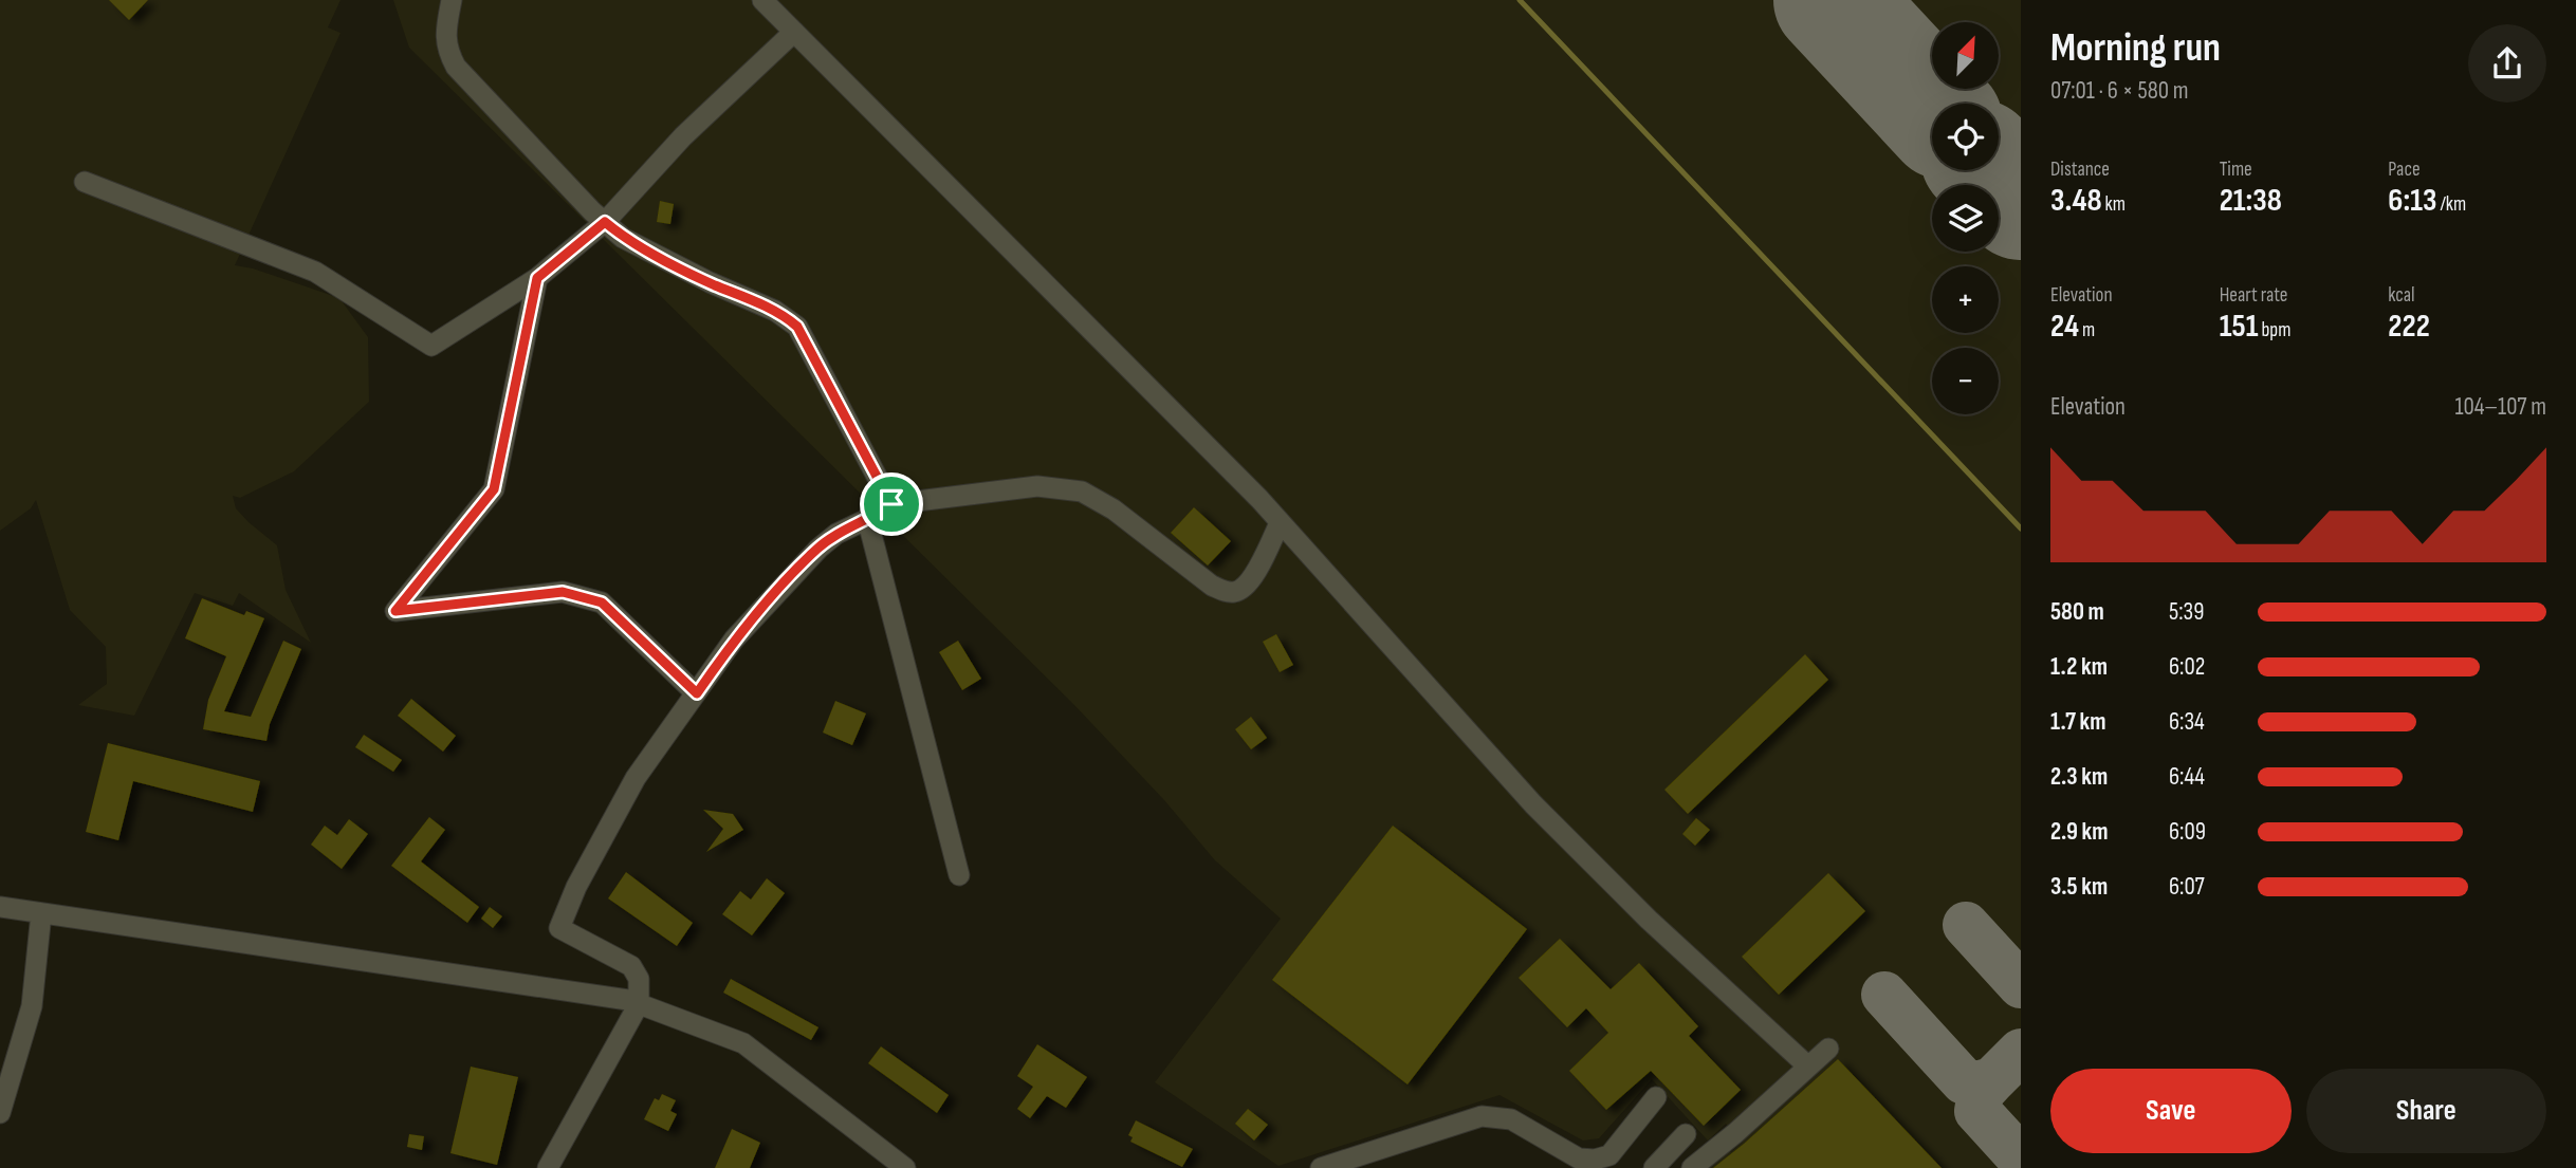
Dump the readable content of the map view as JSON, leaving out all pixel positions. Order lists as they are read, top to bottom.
{
  "north": "top right",
  "page": {
    "heading": ["Morning run", "07:01 · 6 × 580 m"],
    "map_buttons": ["+", "−"],
    "stats": [
      ["Distance", "3.48 km"],
      ["Time", "21:38"],
      ["Pace", "6:13 /km"],
      ["Elevation", "24 m"],
      ["Heart rate", "151 bpm"],
      ["kcal", "222"]
    ],
    "chart": ["Elevation", "104–107 m"],
    "list": [
      {
        "name": "580 m",
        "note": "5:39"
      },
      {
        "name": "1.2 km",
        "note": "6:02"
      },
      {
        "name": "1.7 km",
        "note": "6:34"
      },
      {
        "name": "2.3 km",
        "note": "6:44"
      },
      {
        "name": "2.9 km",
        "note": "6:09"
      },
      {
        "name": "3.5 km",
        "note": "6:07"
      }
    ],
    "buttons": ["Save", "Share"]
  }
}
